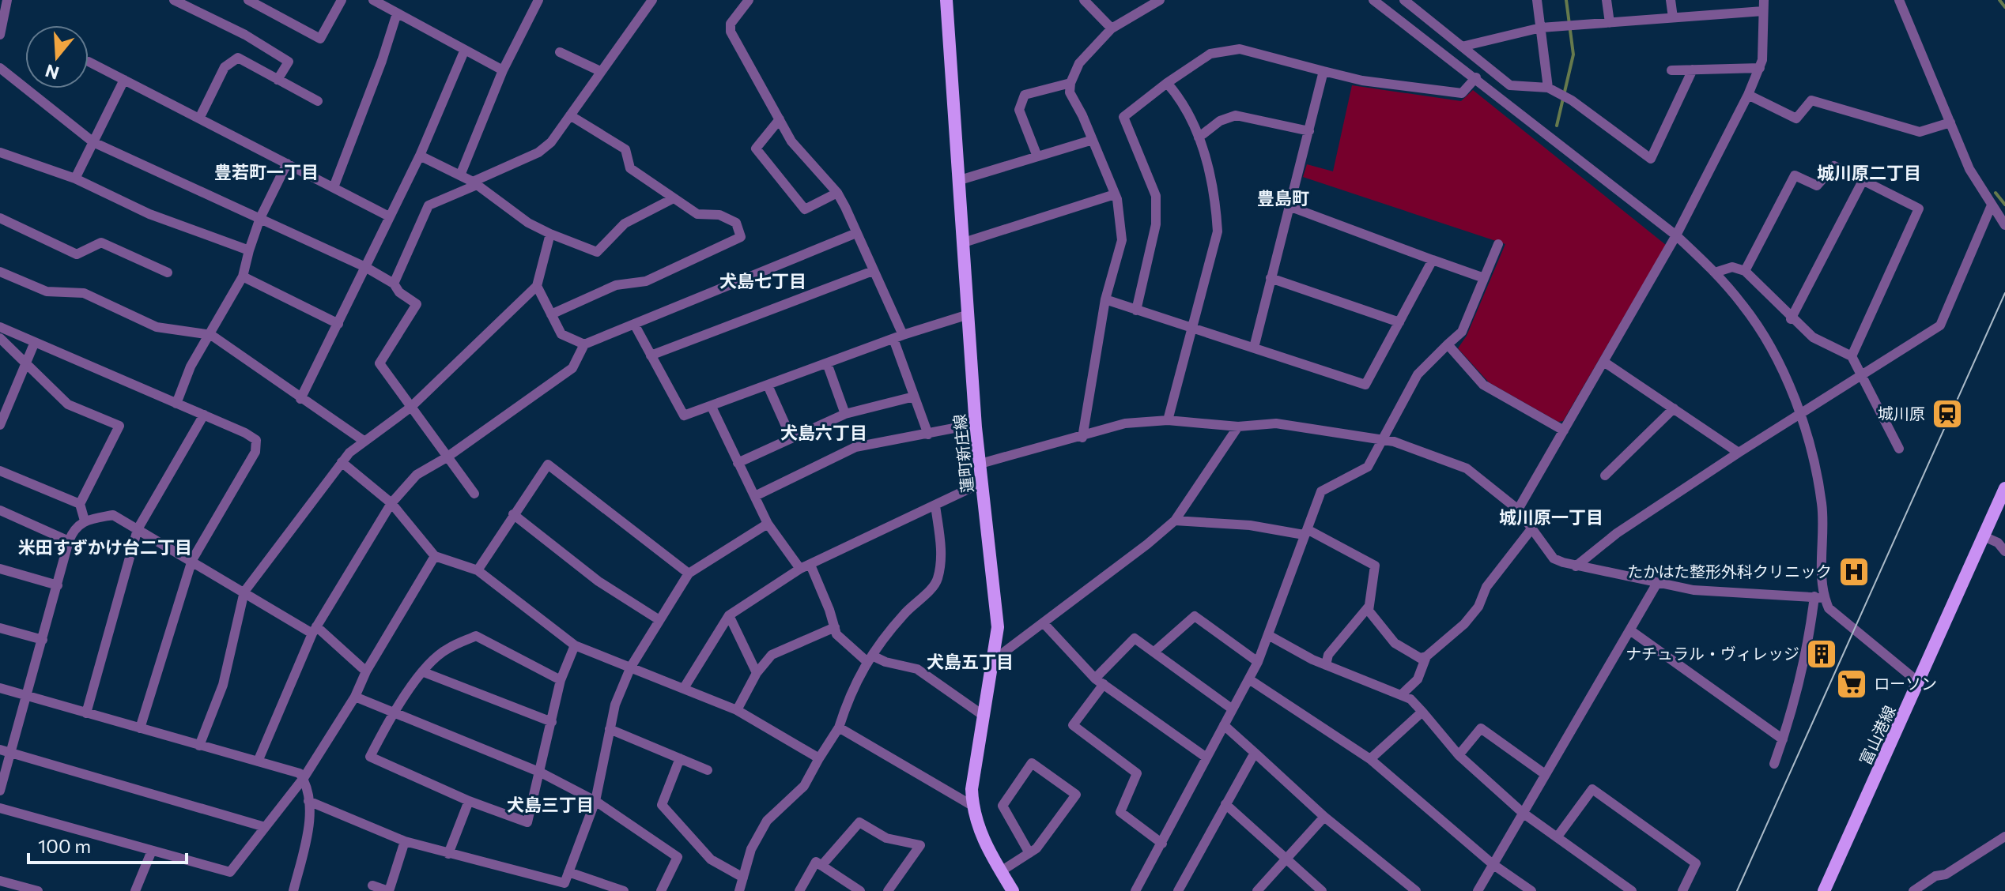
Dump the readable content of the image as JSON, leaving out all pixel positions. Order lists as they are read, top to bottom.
{
  "streets": {
    "main road": ["蓮町新庄線", "富山港線"]
  },
  "districts": [
    "豊若町一丁目",
    "城川原二丁目",
    "豊島町",
    "犬島七丁目",
    "犬島六丁目",
    "城川原一丁目",
    "米田すずかけ台二丁目",
    "犬島五丁目",
    "犬島三丁目"
  ],
  "places": {
    "station": ["城川原"],
    "hospital": ["たかはた整形外科クリニック"],
    "building": ["ナチュラル・ヴィレッジ"],
    "supermarket": ["ローソン"]
  },
  "scale_bar": "100 m",
  "north": "bottom"
}
